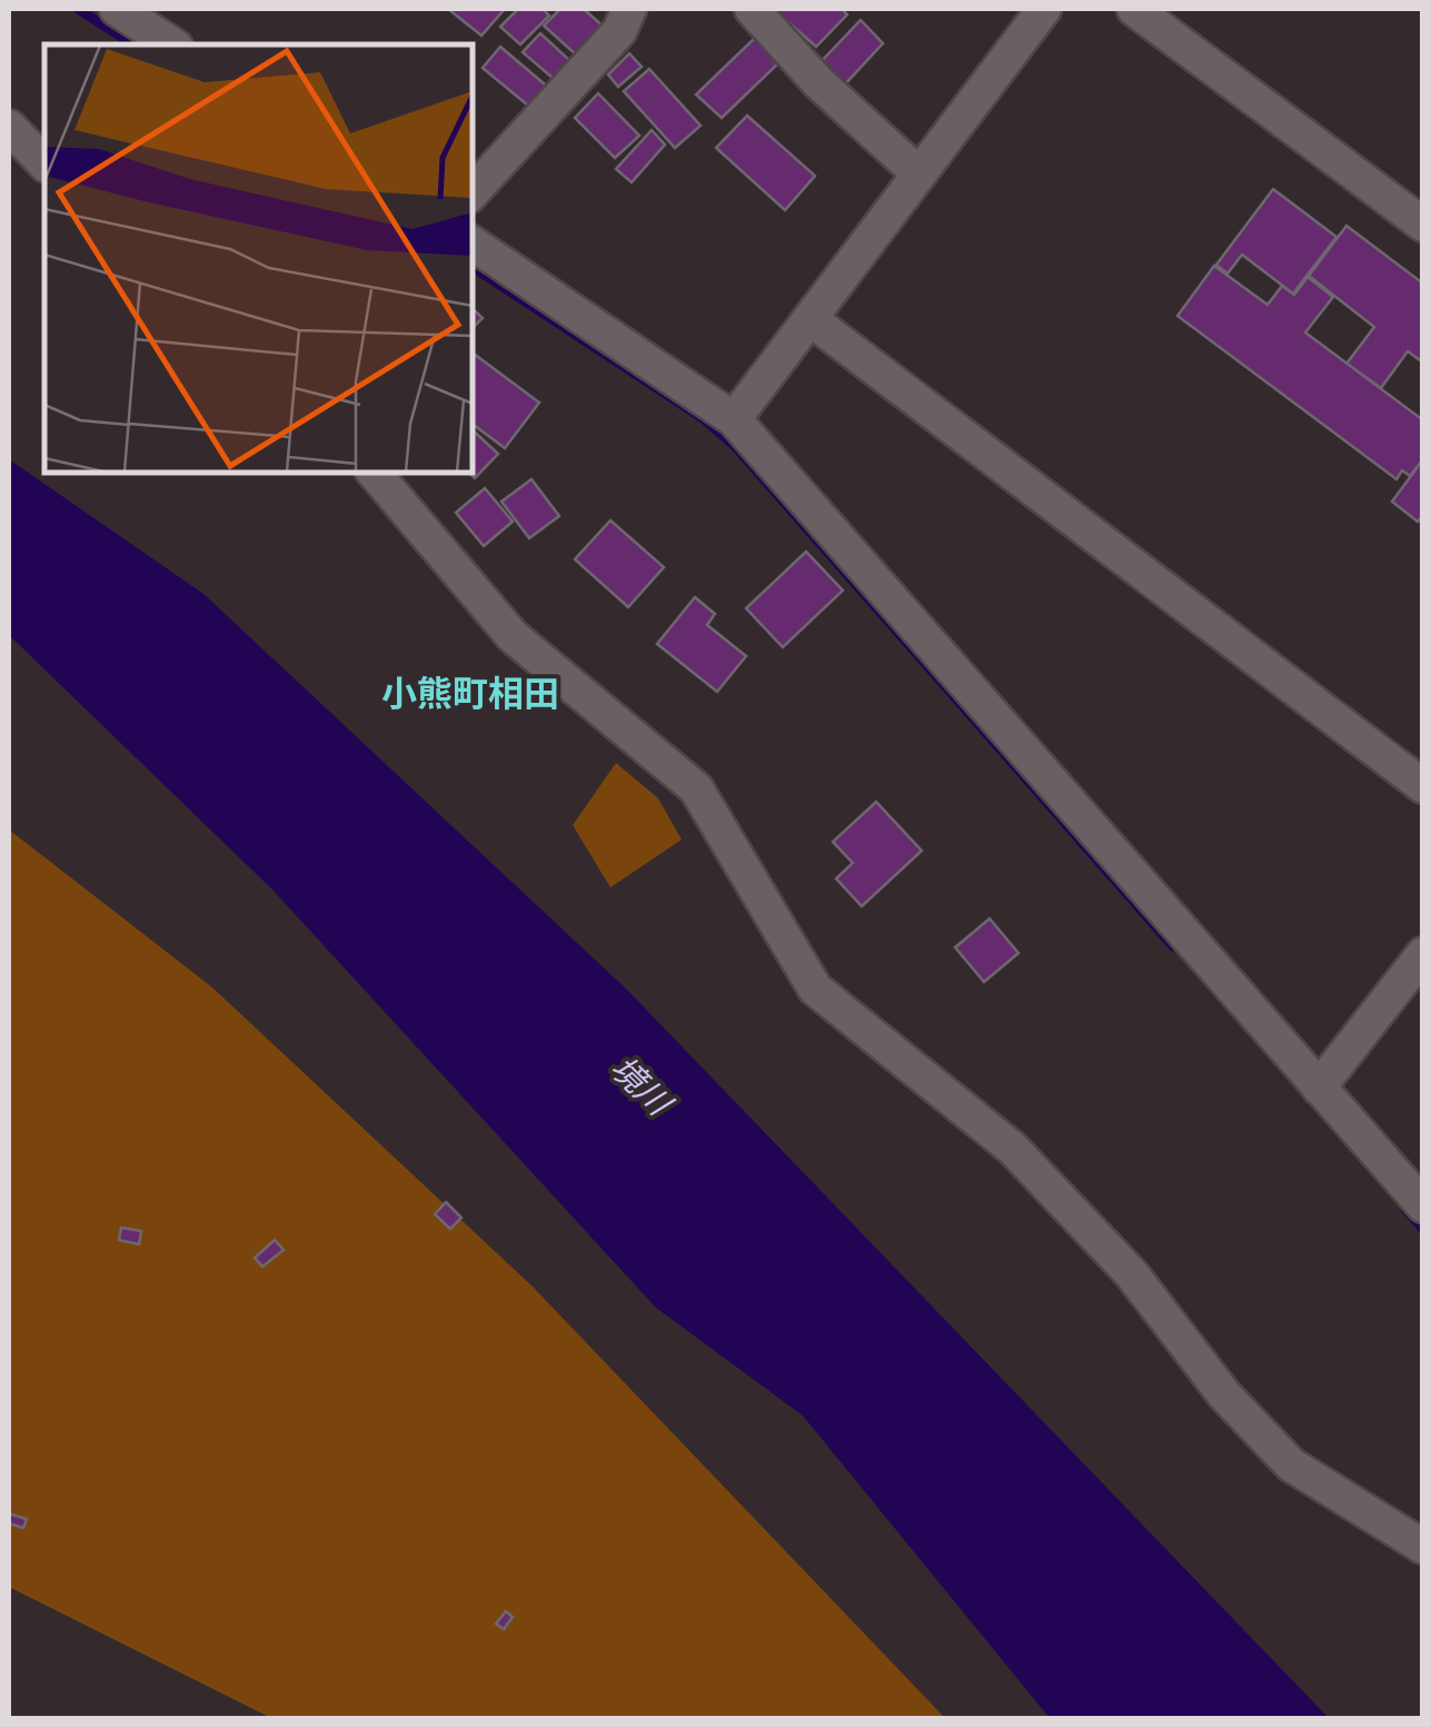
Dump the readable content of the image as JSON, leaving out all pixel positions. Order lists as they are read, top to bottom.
{
  "districts": ["小熊町相田"],
  "water": ["境川"]
}
